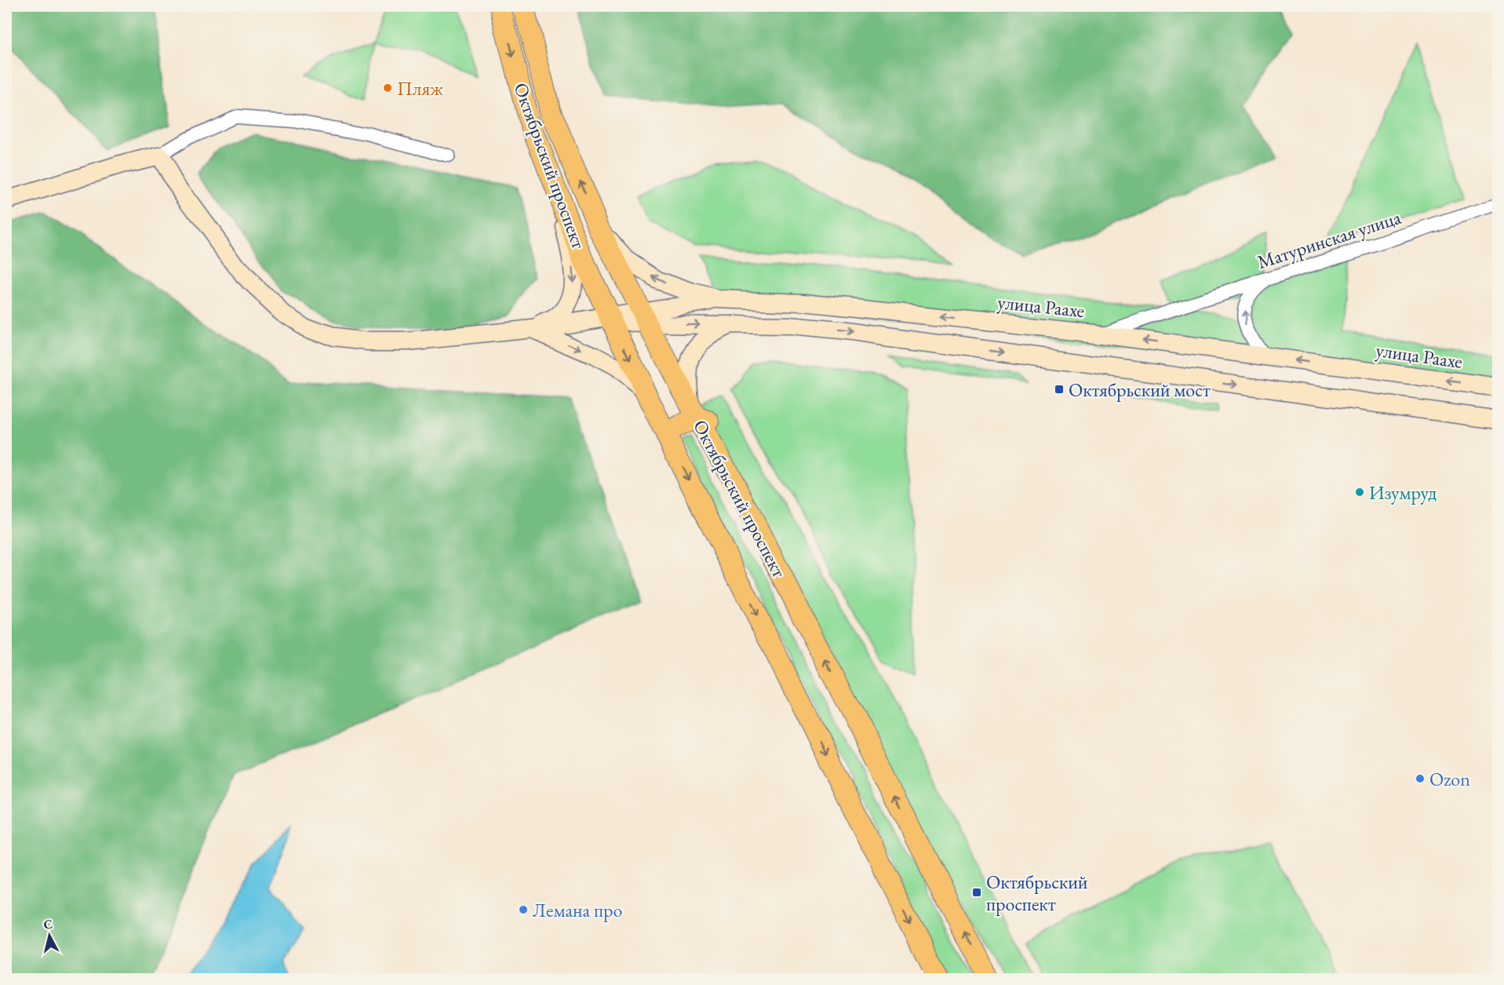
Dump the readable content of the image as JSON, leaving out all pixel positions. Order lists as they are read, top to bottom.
{
  "streets": {
    "main road": ["Октябрьский проспект", "улица Раахе"],
    "street": ["Матуринская улица"]
  },
  "crossings": [
    ["Октябрьский проспект", "улица Раахе"],
    ["Матуринская улица", "улица Раахе"]
  ],
  "places": {
    "other": [
      "Пляж",
      "Изумруд",
      "Ozon",
      "Лемана про"
    ],
    "transit": ["Октябрьский мост", "Октябрьский проспект"]
  },
  "north": "top"
}
